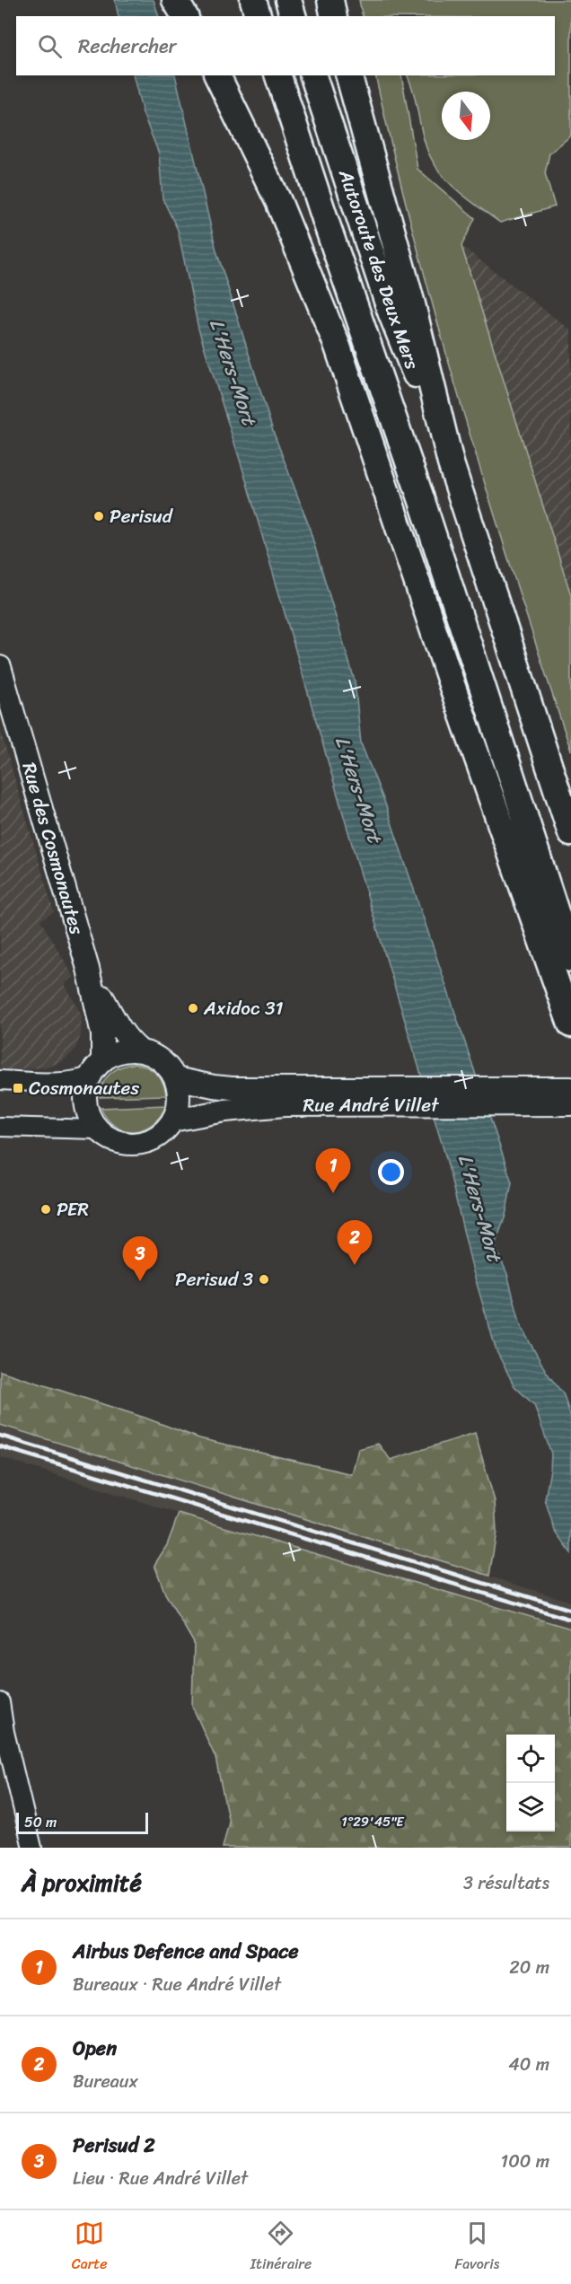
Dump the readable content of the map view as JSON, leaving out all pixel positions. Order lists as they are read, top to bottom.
{
  "streets": {
    "highway": ["Autoroute des Deux Mers"],
    "main road": ["Rue des Cosmonautes", "Rue André Villet"]
  },
  "crossings": [
    ["Rue des Cosmonautes", "Rue André Villet"]
  ],
  "water": ["L'Hers-Mort"],
  "places": {
    "other": [
      "Perisud",
      "Axidoc 31",
      "PER",
      "Perisud 3"
    ],
    "transit": ["Cosmonautes"]
  },
  "scale_bar": "50 m",
  "north": "bottom",
  "page": {
    "search": "Rechercher",
    "pins": ["1", "2", "3"],
    "scale": "50 m",
    "heading": ["À proximité", "3 résultats"],
    "list": [
      {
        "mark": "1",
        "name": "Airbus Defence and Space",
        "note": "Bureaux · Rue André Villet",
        "value": "20 m"
      },
      {
        "mark": "2",
        "name": "Open",
        "note": "Bureaux",
        "value": "40 m"
      },
      {
        "mark": "3",
        "name": "Perisud 2",
        "note": "Lieu · Rue André Villet",
        "value": "100 m"
      }
    ],
    "nav": ["Carte", "Itinéraire", "Favoris"]
  },
  "coordinates": ["1°29'45\"E"]
}
